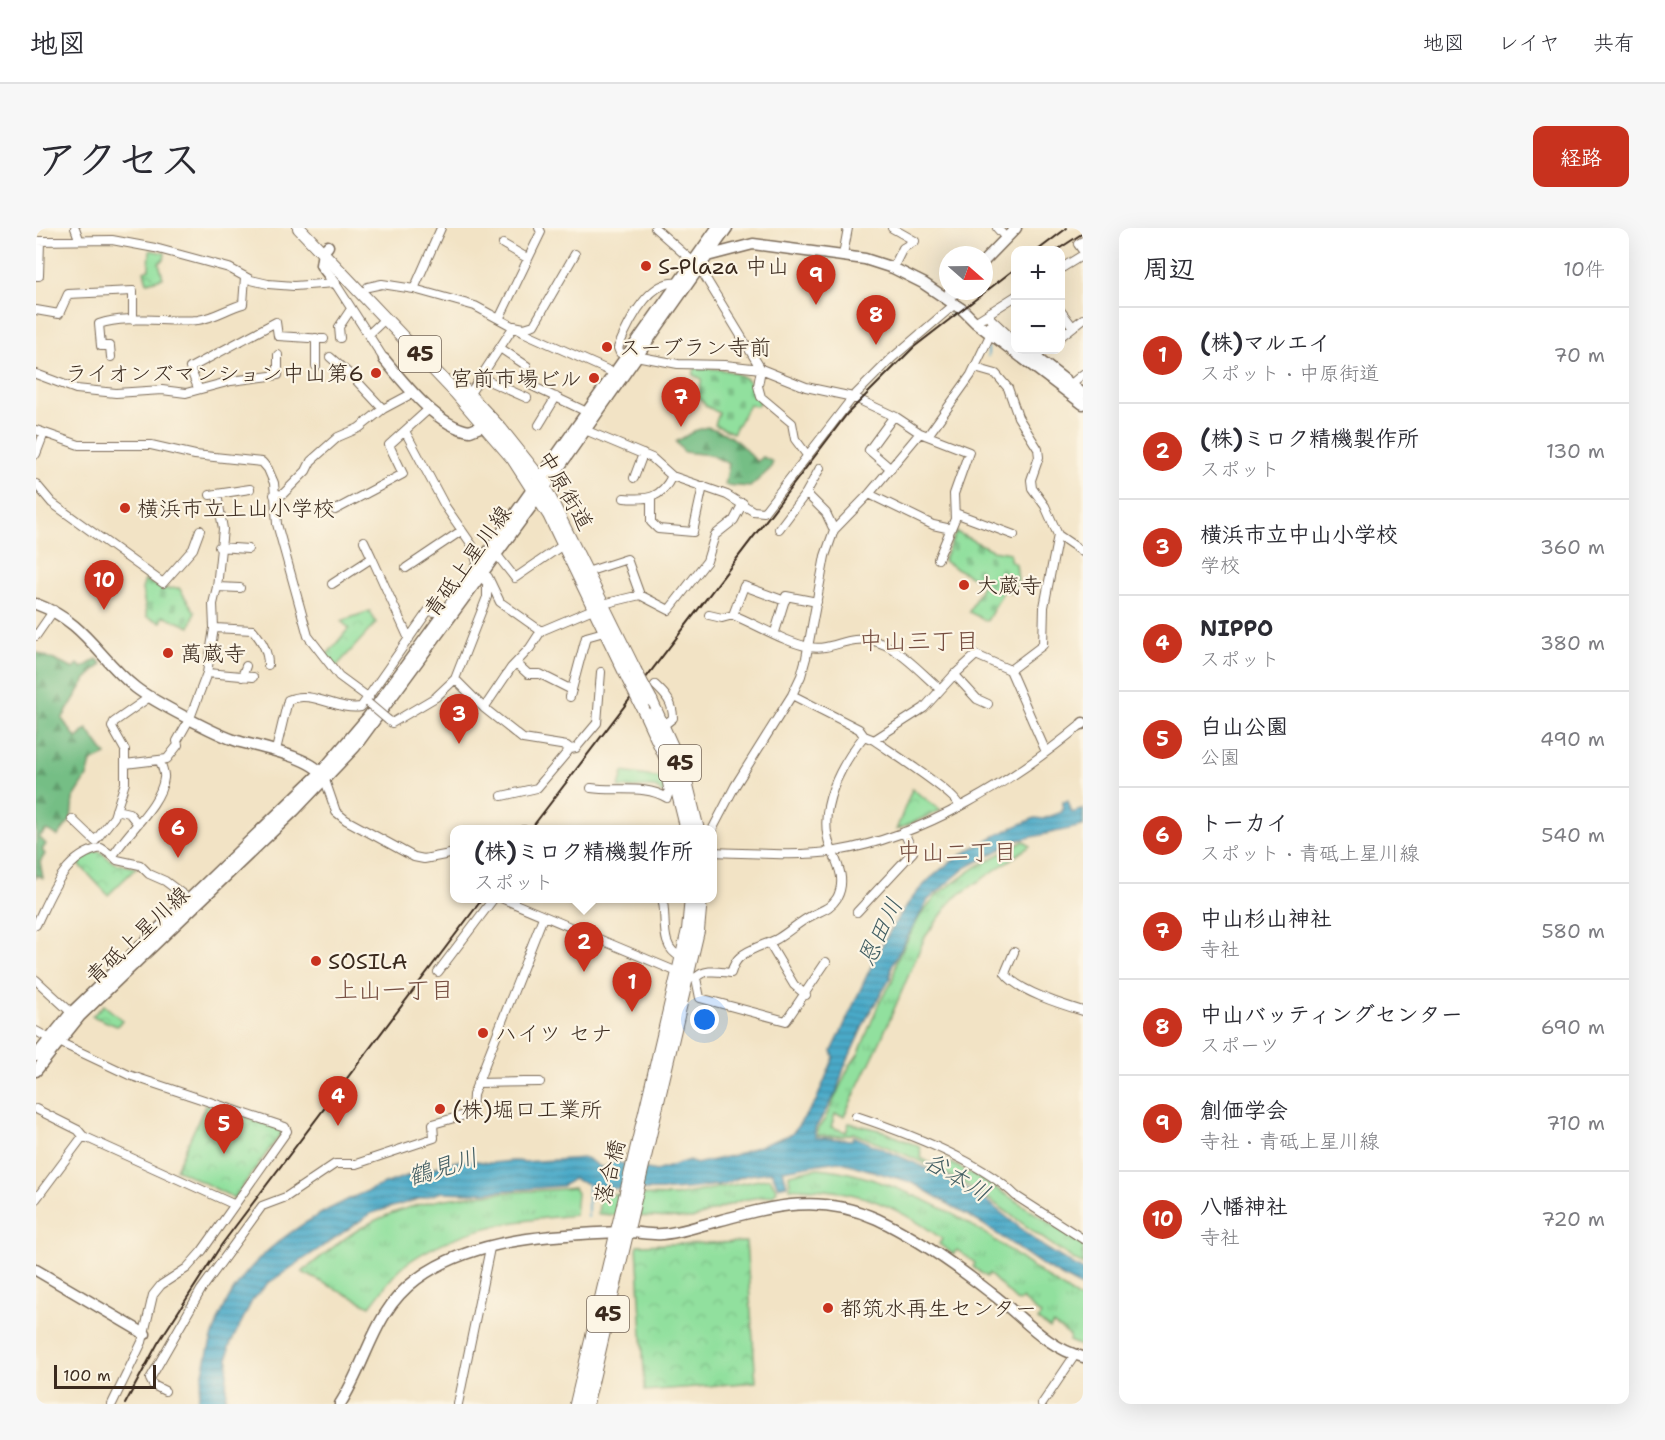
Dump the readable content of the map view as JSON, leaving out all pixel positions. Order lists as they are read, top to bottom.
{
  "streets": {
    "main road": [
      "45",
      "中原街道",
      "青砥上星川線",
      "落合橋"
    ]
  },
  "crossings": [
    ["45", "落合橋"],
    ["中原街道", "青砥上星川線"]
  ],
  "districts": ["中山三丁目", "中山二丁目", "上山一丁目"],
  "water": ["恩田川", "鶴見川", "谷本川"],
  "places": [
    "S-Plaza 中山",
    "スーブラン寺前",
    "ライオンズマンション中山第6",
    "宮前市場ビル",
    "横浜市立上山小学校",
    "大蔵寺",
    "萬蔵寺",
    "SOSILA",
    "ハイツ セナ",
    "(株)堀口工業所",
    "都筑水再生センター"
  ],
  "scale_bar": "100 m",
  "north": "right",
  "page": {
    "header": "地図",
    "nav": ["地図", "レイヤ", "共有"],
    "title": "アクセス",
    "buttons": "経路",
    "heading": ["周辺", "10件"],
    "map_buttons": ["+", "−"],
    "pins": [
      "9",
      "8",
      "7",
      "10",
      "3",
      "6",
      "2",
      "1",
      "4",
      "5"
    ],
    "list": [
      {
        "mark": "1",
        "name": "(株)マルエイ",
        "note": "スポット · 中原街道",
        "value": "70 m"
      },
      {
        "mark": "2",
        "name": "(株)ミロク精機製作所",
        "note": "スポット",
        "value": "130 m"
      },
      {
        "mark": "3",
        "name": "横浜市立中山小学校",
        "note": "学校",
        "value": "360 m"
      },
      {
        "mark": "4",
        "name": "NIPPO",
        "note": "スポット",
        "value": "380 m"
      },
      {
        "mark": "5",
        "name": "白山公園",
        "note": "公園",
        "value": "490 m"
      },
      {
        "mark": "6",
        "name": "トーカイ",
        "note": "スポット · 青砥上星川線",
        "value": "540 m"
      },
      {
        "mark": "7",
        "name": "中山杉山神社",
        "note": "寺社",
        "value": "580 m"
      },
      {
        "mark": "8",
        "name": "中山バッティングセンター",
        "note": "スポーツ",
        "value": "690 m"
      },
      {
        "mark": "9",
        "name": "創価学会",
        "note": "寺社 · 青砥上星川線",
        "value": "710 m"
      },
      {
        "mark": "10",
        "name": "八幡神社",
        "note": "寺社",
        "value": "720 m"
      }
    ],
    "popup": ["(株)ミロク精機製作所", "スポット"],
    "scale": "100 m"
  }
}
